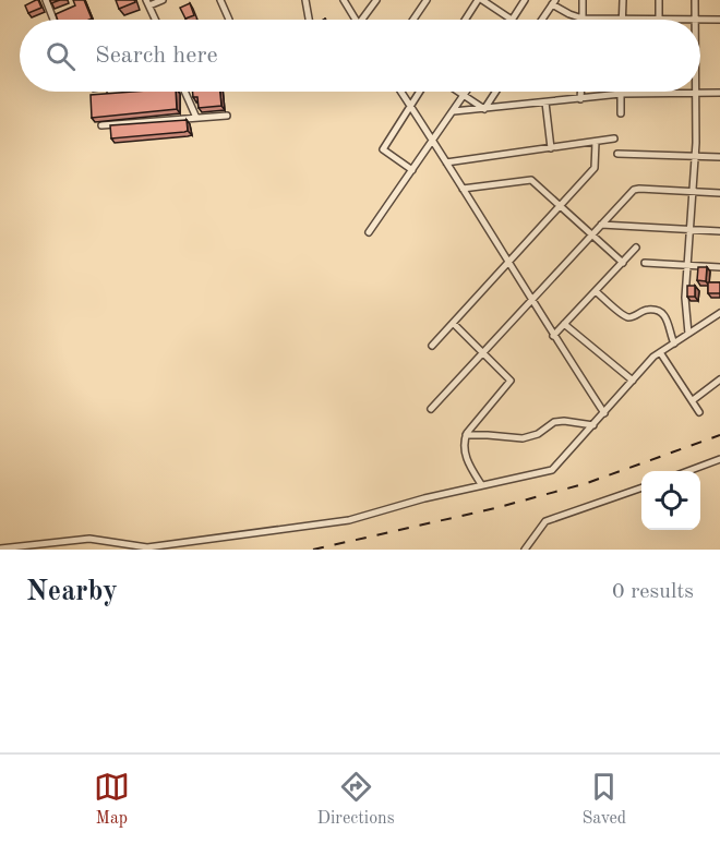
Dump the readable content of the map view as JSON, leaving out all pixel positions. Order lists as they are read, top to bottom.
{
  "page": {
    "search": "Search here",
    "heading": ["Nearby", "0 results"],
    "nav": ["Map", "Directions", "Saved"]
  }
}
